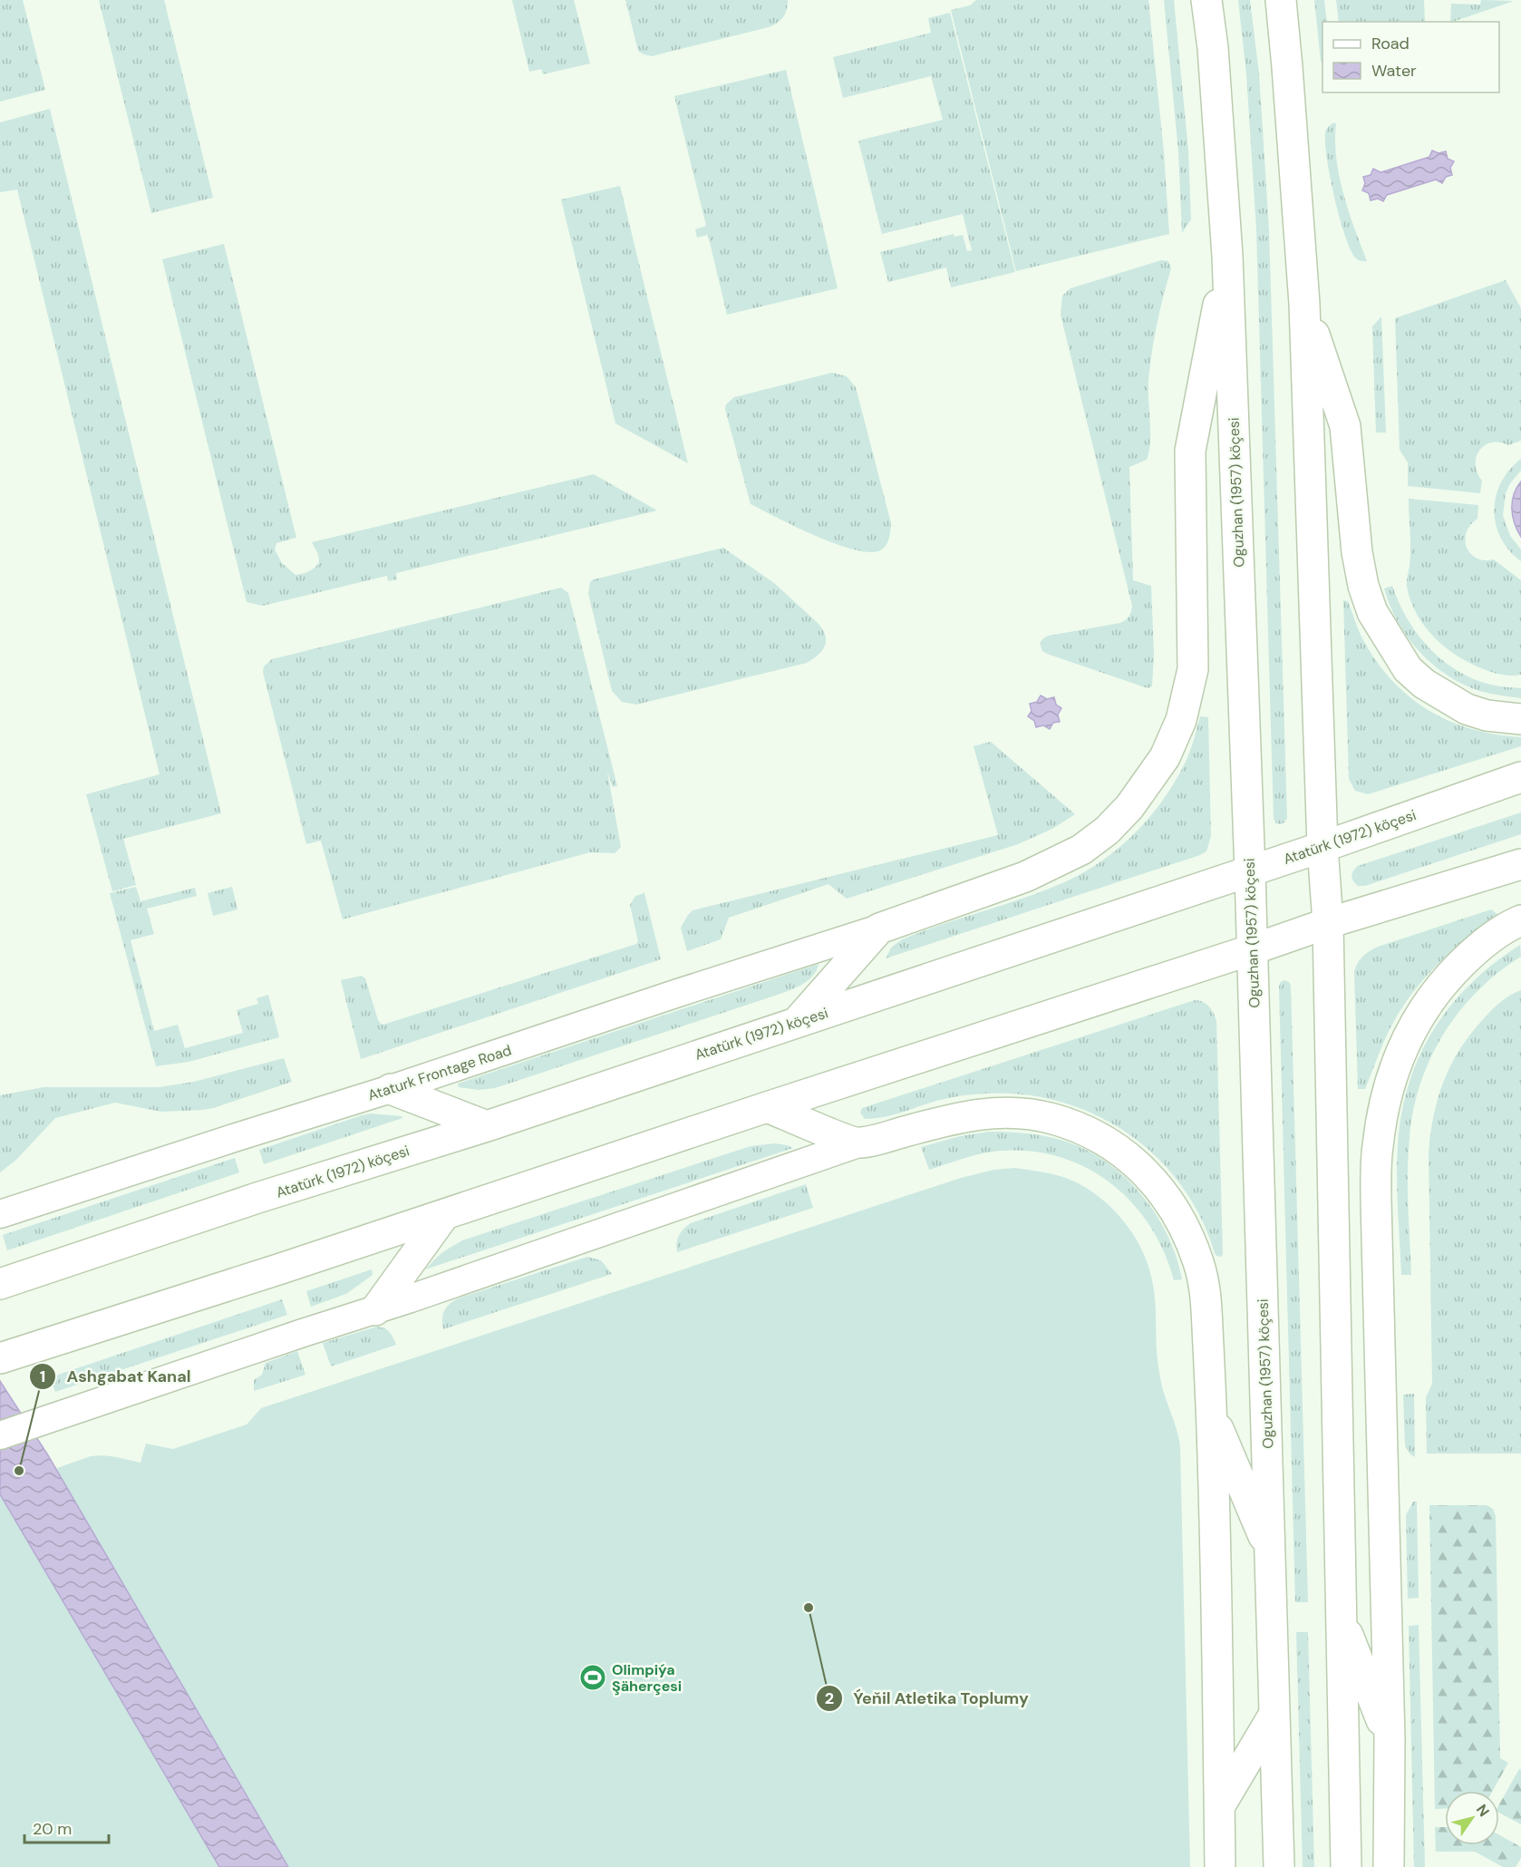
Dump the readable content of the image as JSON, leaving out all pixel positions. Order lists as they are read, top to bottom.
{
  "streets": {
    "main road": ["Oguzhan (1957) köçesi", "Atatürk (1972) köçesi"],
    "street": ["Ataturk Frontage Road"]
  },
  "crossings": [
    ["Oguzhan (1957) köçesi", "Atatürk (1972) köçesi"]
  ],
  "places": {
    "other": ["Ashgabat Kanal", "Ýeňil Atletika Toplumy"],
    "sports": ["Olimpiýa Şäherçesi"]
  },
  "legend": ["Road", "Water"],
  "scale_bar": "20 m",
  "north": "top right"
}
